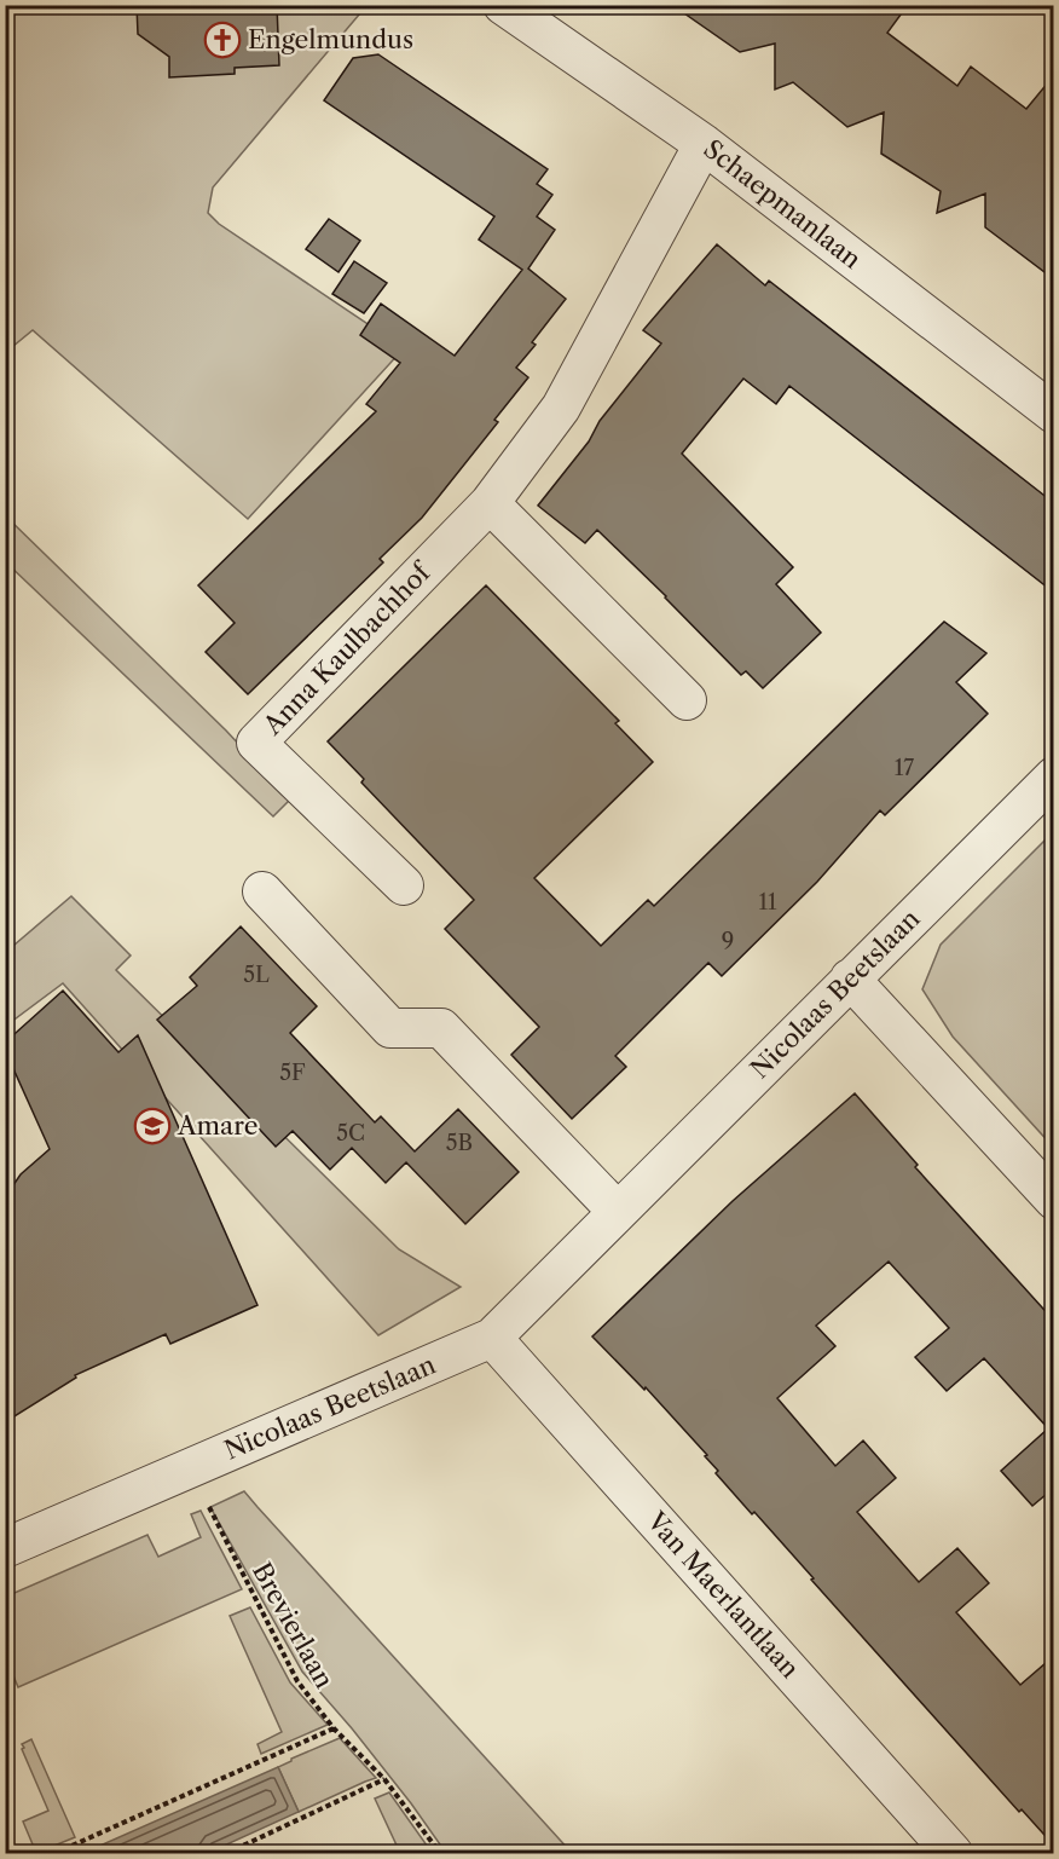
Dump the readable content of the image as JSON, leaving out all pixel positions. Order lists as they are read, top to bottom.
{
  "streets": {
    "street": [
      "Schaepmanlaan",
      "Anna Kaulbachhof",
      "Nicolaas Beetslaan",
      "Van Maerlantlaan"
    ],
    "path": ["Brevierlaan"]
  },
  "crossings": [
    ["Schaepmanlaan", "Anna Kaulbachhof"],
    ["Nicolaas Beetslaan", "Van Maerlantlaan"],
    ["Nicolaas Beetslaan", "Brevierlaan"]
  ],
  "places": {
    "church": ["Engelmundus"],
    "school or university": ["Amare"]
  },
  "house_numbers": [
    "17",
    "11",
    "9",
    "5L",
    "5F",
    "5C",
    "5B"
  ]
}
